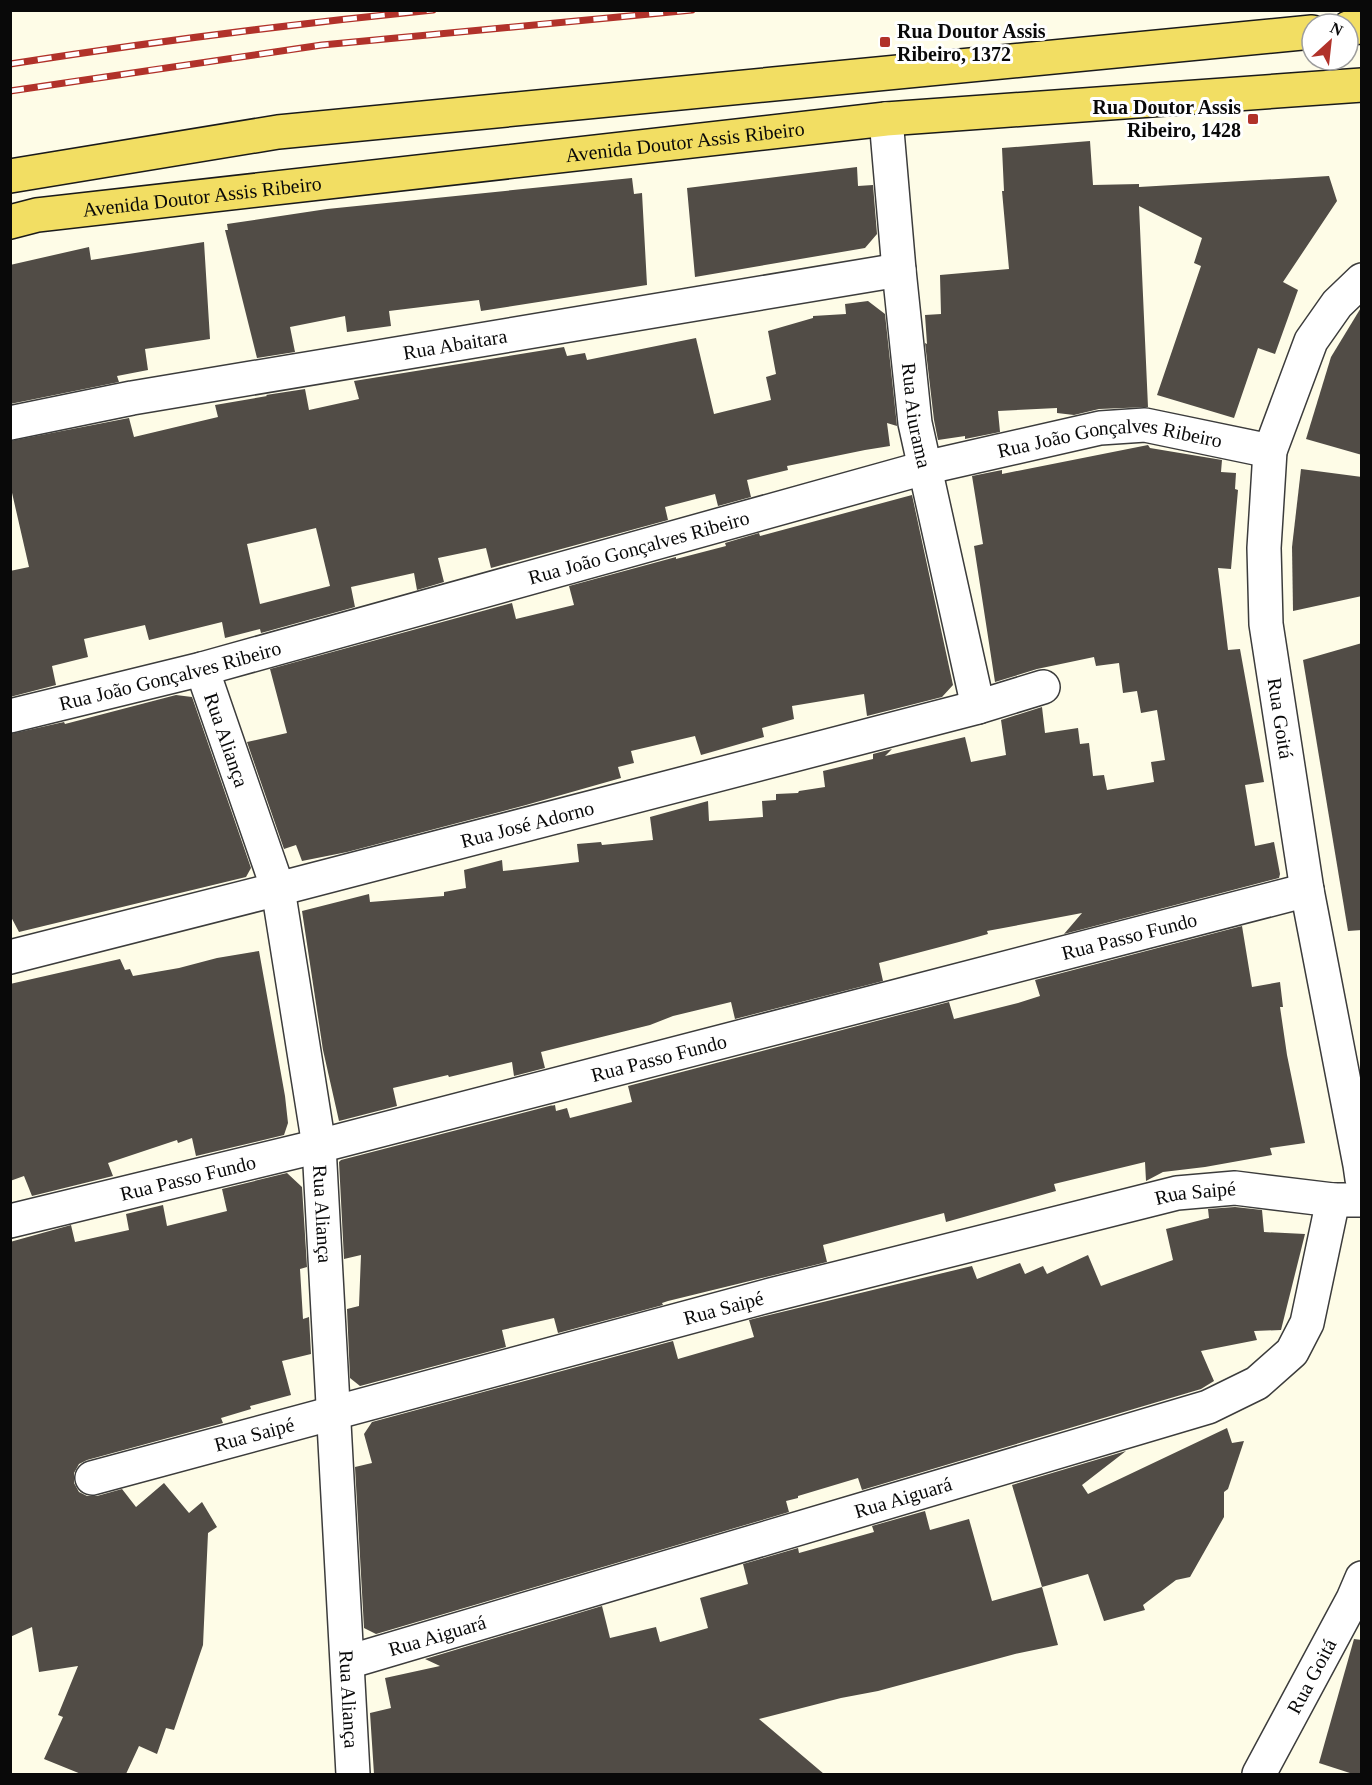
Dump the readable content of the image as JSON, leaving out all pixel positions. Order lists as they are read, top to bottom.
{
  "streets": {
    "main road": ["Avenida Doutor Assis Ribeiro"],
    "street": [
      "Rua Abaitara",
      "Rua Aiurama",
      "Rua João Gonçalves Ribeiro",
      "Rua Goitá",
      "Rua Aliança",
      "Rua José Adorno",
      "Rua Passo Fundo",
      "Rua Saipé",
      "Rua Aiguará"
    ]
  },
  "crossings": [
    ["Avenida Doutor Assis Ribeiro", "Rua Aiurama"],
    ["Rua Abaitara", "Rua Aiurama"],
    ["Rua Aiurama", "Rua João Gonçalves Ribeiro"],
    ["Rua Aiurama", "Rua José Adorno"],
    ["Rua João Gonçalves Ribeiro", "Rua Goitá"],
    ["Rua João Gonçalves Ribeiro", "Rua Aliança"],
    ["Rua Goitá", "Rua Passo Fundo"],
    ["Rua Aliança", "Rua José Adorno"],
    ["Rua Aliança", "Rua Passo Fundo"],
    ["Rua Aliança", "Rua Saipé"],
    ["Rua Aliança", "Rua Aiguará"],
    ["Rua Saipé", "Rua Aiguará"]
  ],
  "places": {
    "transit": ["Rua Doutor Assis Ribeiro, 1372", "Rua Doutor Assis Ribeiro, 1428"]
  },
  "north": "top right"
}
